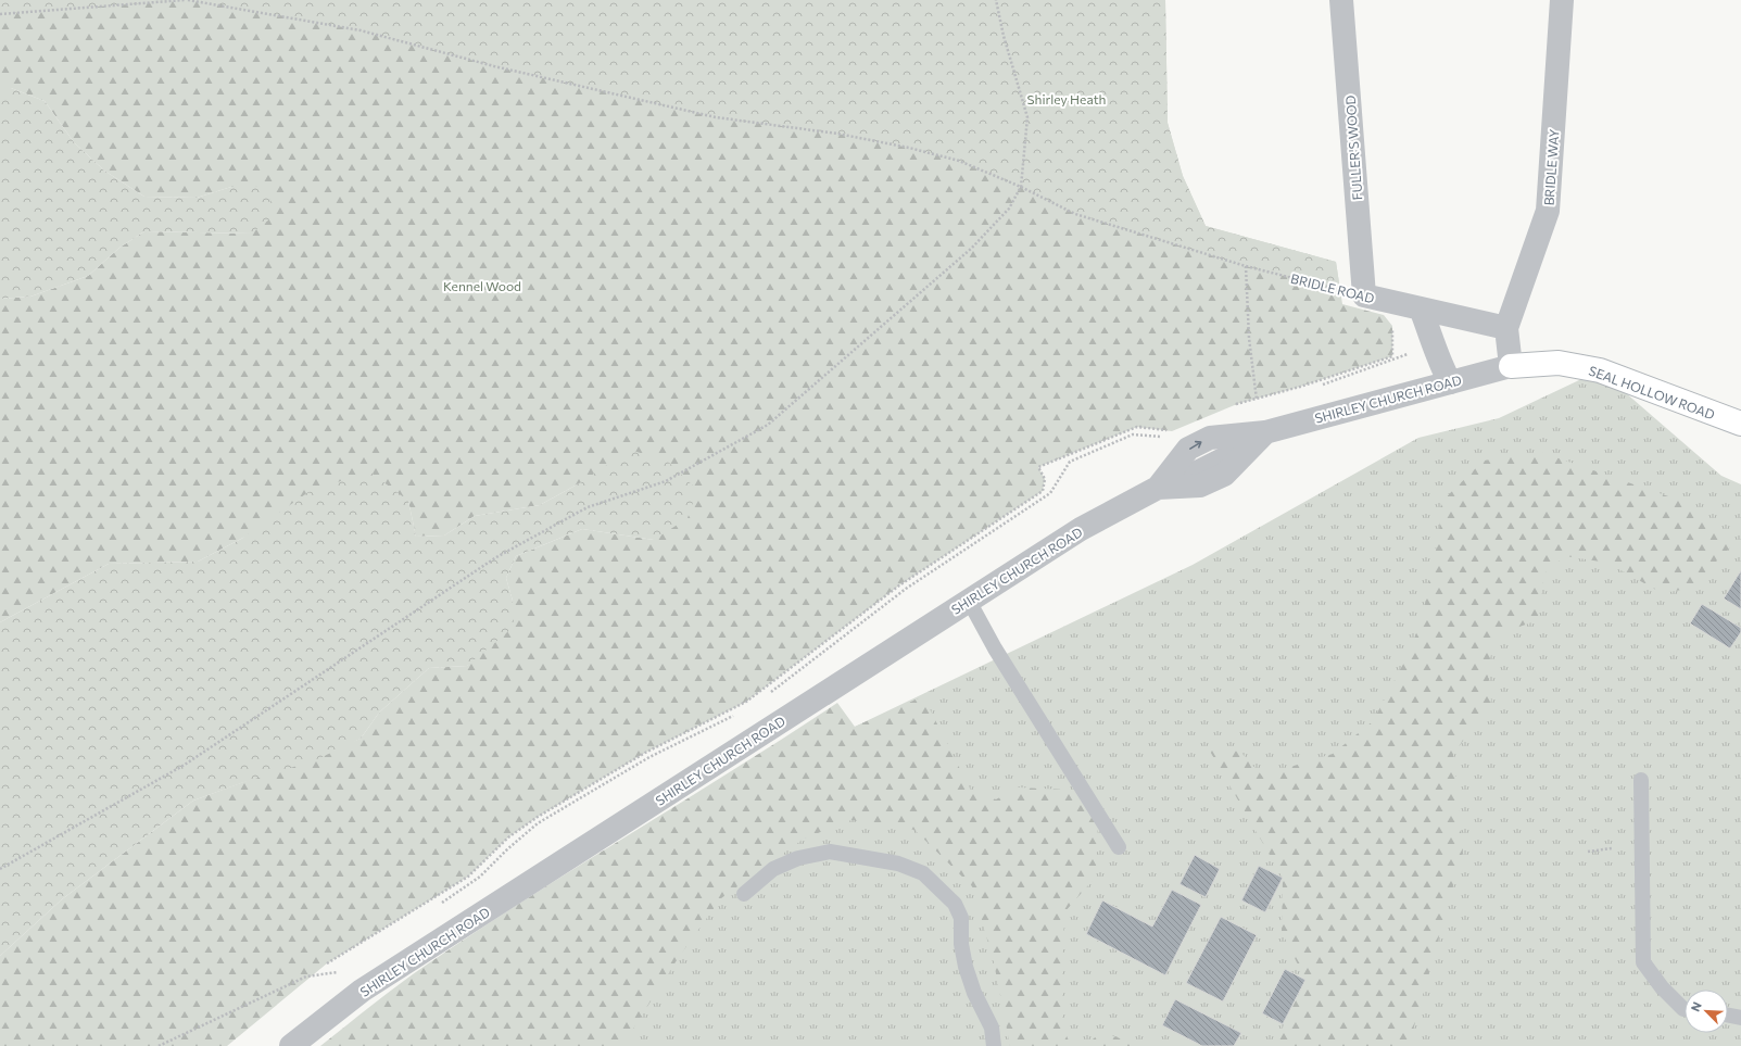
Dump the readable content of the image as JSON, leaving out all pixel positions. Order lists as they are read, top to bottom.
{
  "streets": {
    "main road": ["SEAL HOLLOW ROAD"],
    "street": [
      "FULLER'S WOOD",
      "BRIDLE WAY",
      "BRIDLE ROAD",
      "SHIRLEY CHURCH ROAD"
    ]
  },
  "crossings": [
    ["FULLER'S WOOD", "BRIDLE ROAD"],
    ["BRIDLE WAY", "BRIDLE ROAD"],
    ["SEAL HOLLOW ROAD", "SHIRLEY CHURCH ROAD"]
  ],
  "parks": ["Shirley Heath", "Kennel Wood"],
  "north": "top left"
}
